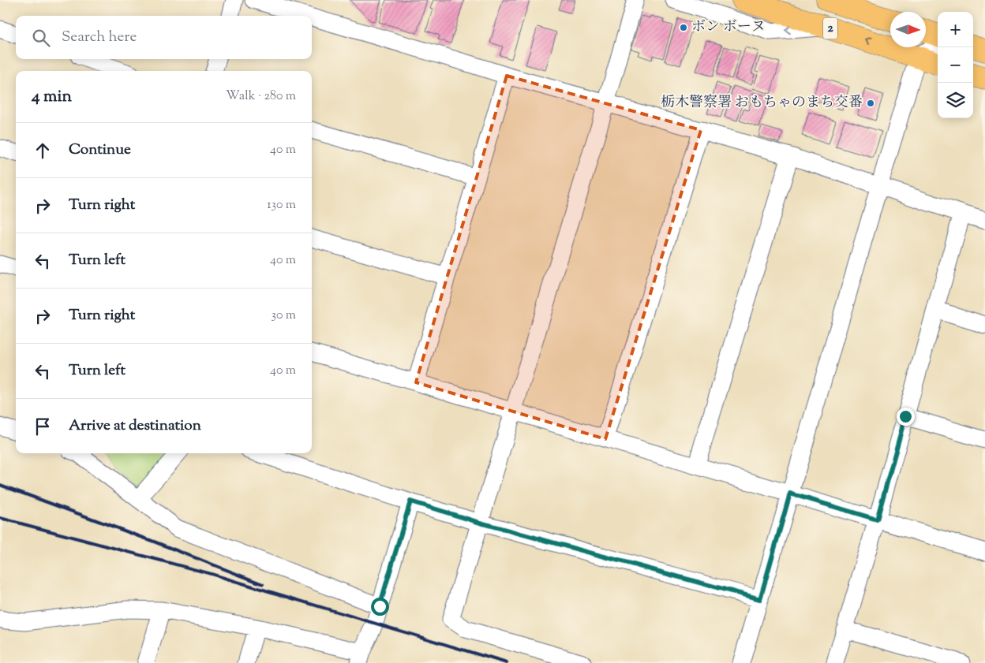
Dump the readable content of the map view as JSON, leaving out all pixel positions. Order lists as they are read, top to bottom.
{
  "streets": {
    "main road": ["2"]
  },
  "places": ["ボン ボーヌ", "栃木警察署 おもちゃのまち交番"],
  "north": "right",
  "page": {
    "map_buttons": ["+", "−"],
    "search": "Search here",
    "heading": ["4 min", "Walk · 280 m"],
    "list": [
      ["Continue", "40 m"],
      ["Turn right", "130 m"],
      ["Turn left", "40 m"],
      ["Turn right", "30 m"],
      ["Turn left", "40 m"],
      "Arrive at destination"
    ]
  }
}
